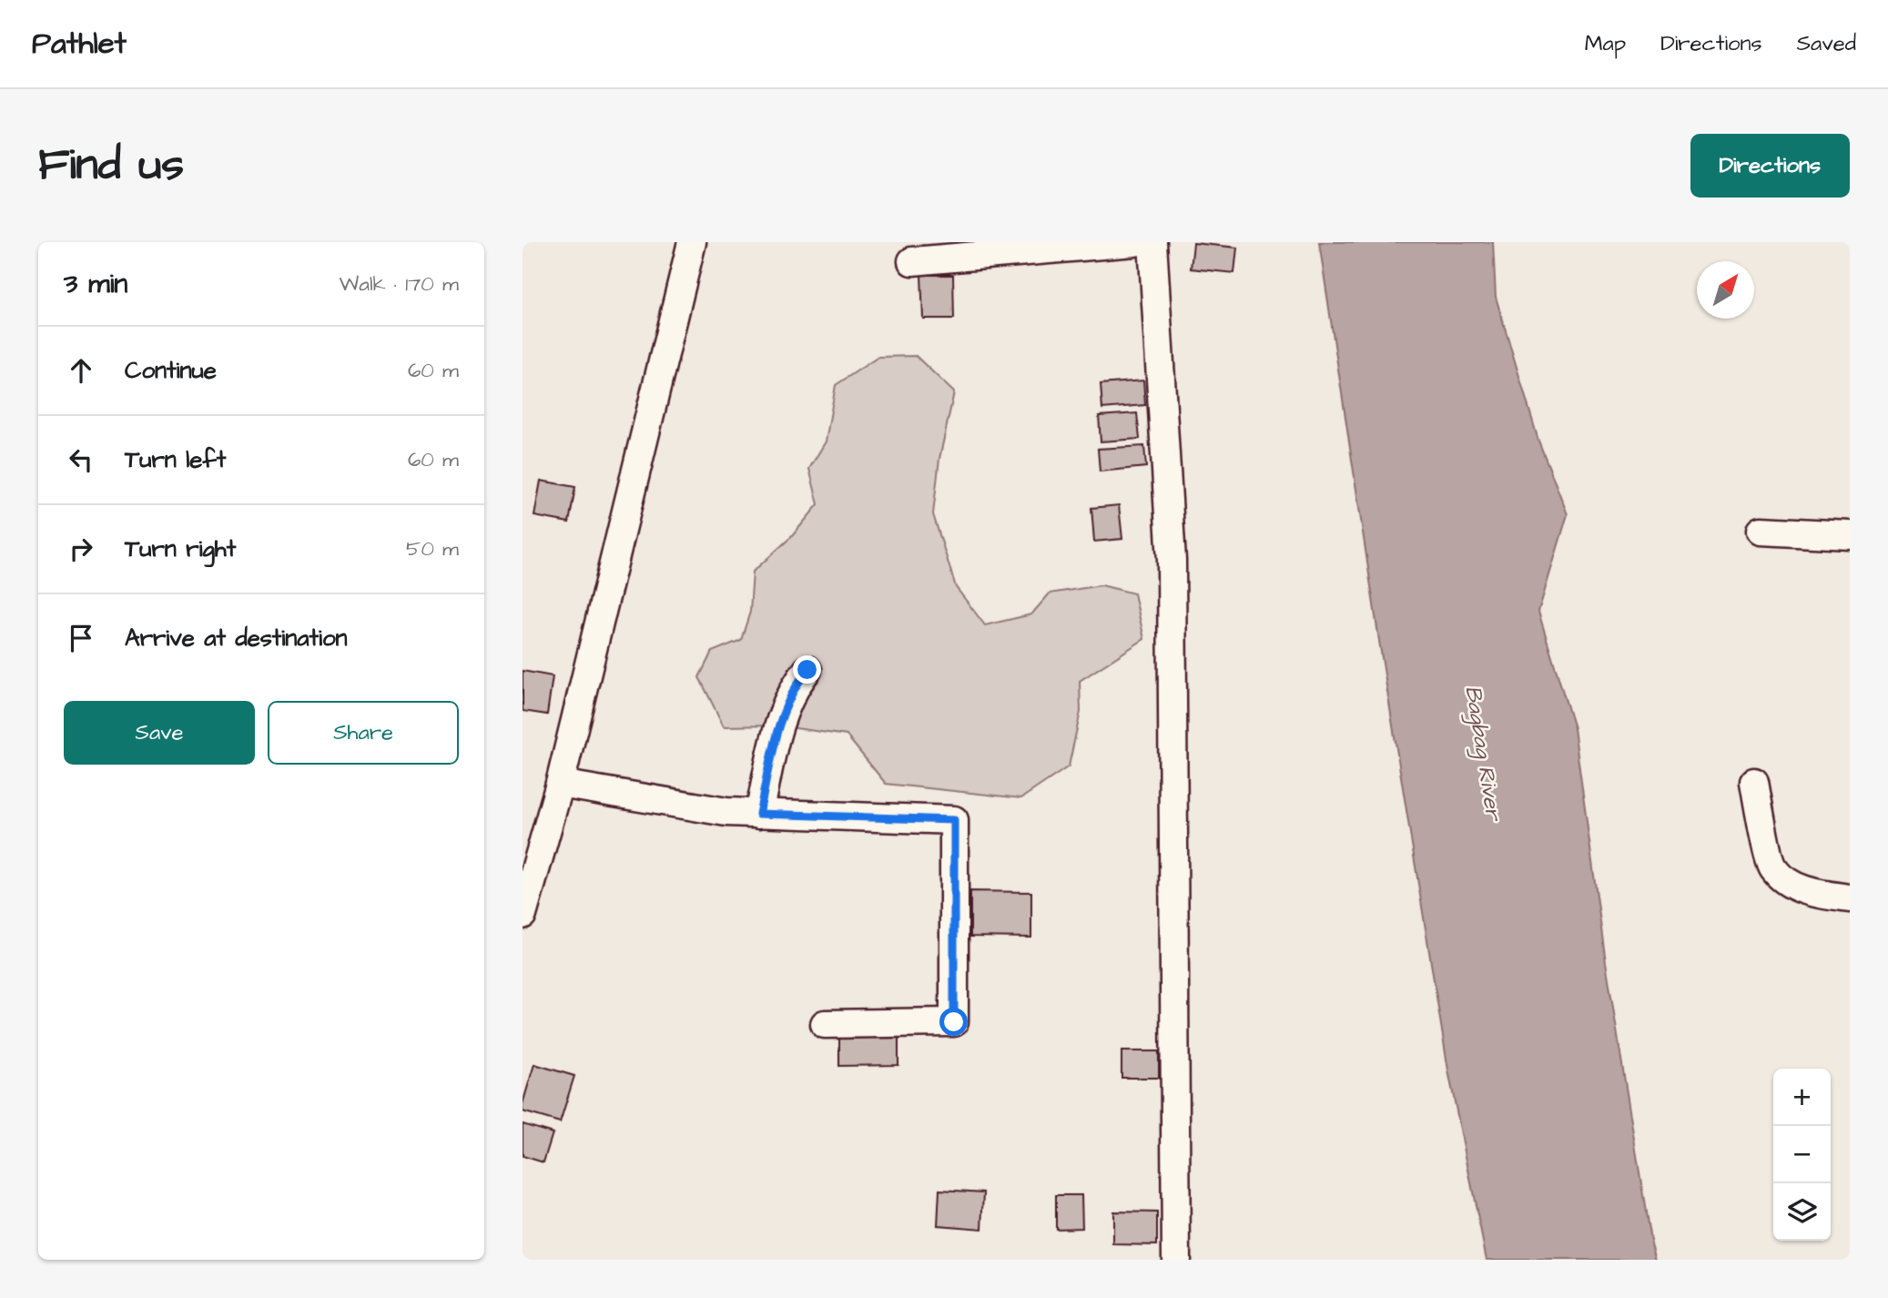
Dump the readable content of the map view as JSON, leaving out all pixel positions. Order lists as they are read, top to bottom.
{
  "water": ["Bagbag River"],
  "north": "top right",
  "page": {
    "header": "Pathlet",
    "nav": ["Map", "Directions", "Saved"],
    "buttons": [
      "Directions",
      ["Save", "Share"]
    ],
    "title": "Find us",
    "heading": ["3 min", "Walk · 170 m"],
    "list": [
      ["Continue", "60 m"],
      ["Turn left", "60 m"],
      ["Turn right", "50 m"],
      "Arrive at destination"
    ],
    "map_buttons": ["+", "−"]
  }
}
